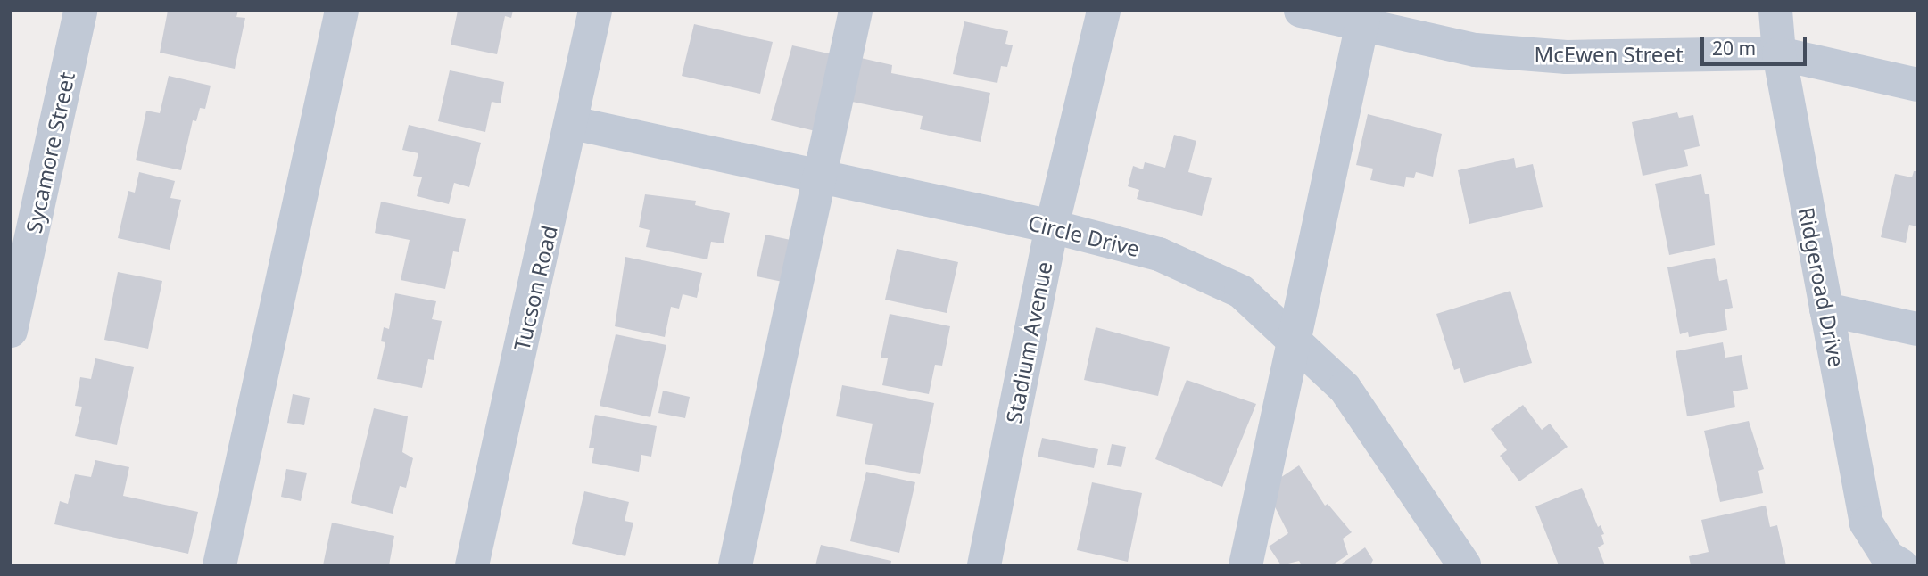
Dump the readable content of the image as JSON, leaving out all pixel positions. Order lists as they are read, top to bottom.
{
  "streets": {
    "street": [
      "McEwen Street",
      "Sycamore Street",
      "Circle Drive",
      "Ridgeroad Drive",
      "Tucson Road",
      "Stadium Avenue"
    ]
  },
  "crossings": [
    ["McEwen Street", "Ridgeroad Drive"],
    ["Circle Drive", "Tucson Road"],
    ["Circle Drive", "Stadium Avenue"]
  ],
  "scale_bar": "20 m"
}
